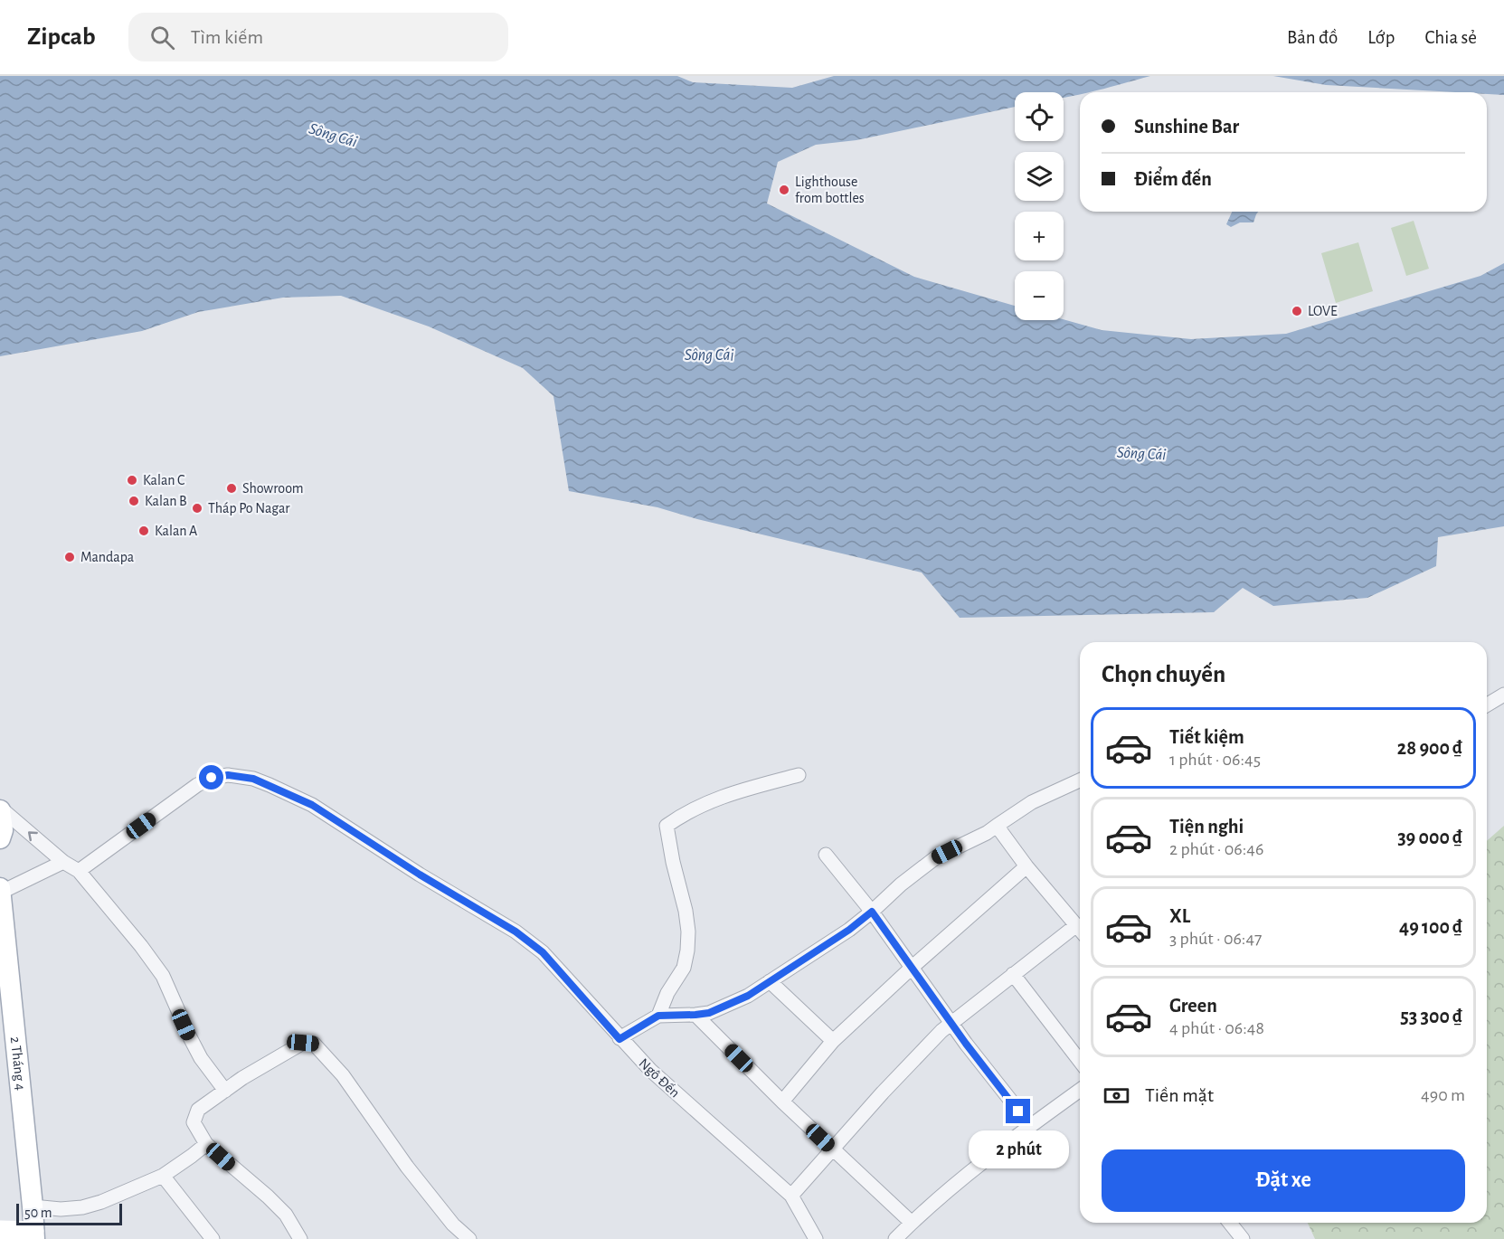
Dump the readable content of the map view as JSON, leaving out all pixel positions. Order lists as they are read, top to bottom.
{
  "streets": {
    "main road": ["2 Tháng 4"],
    "street": ["Ngô Đến"]
  },
  "water": ["Sông Cái"],
  "places": [
    "Lighthouse from bottles",
    "LOVE",
    "Kalan C",
    "Showroom",
    "Kalan B",
    "Tháp Po Nagar",
    "Kalan A",
    "Mandapa"
  ],
  "scale_bar": "50 m",
  "page": {
    "header": "Zipcab",
    "search": "Tìm kiếm",
    "nav": ["Bản đồ", "Lớp", "Chia sẻ"],
    "map_buttons": ["+", "−"],
    "banner": ["Sunshine Bar", "Điểm đến"],
    "heading": "Chọn chuyến",
    "list": [
      {
        "name": "Tiết kiệm",
        "note": "1 phút · 06:45",
        "value": "28 900 ₫"
      },
      {
        "name": "Tiện nghi",
        "note": "2 phút · 06:46",
        "value": "39 000 ₫"
      },
      {
        "name": "XL",
        "note": "3 phút · 06:47",
        "value": "49 100 ₫"
      },
      {
        "name": "Green",
        "note": "4 phút · 06:48",
        "value": "53 300 ₫"
      }
    ],
    "pay": ["Tiền mặt", "490 m"],
    "bubble": "2 phút",
    "buttons": "Đặt xe",
    "scale": "50 m"
  }
}
